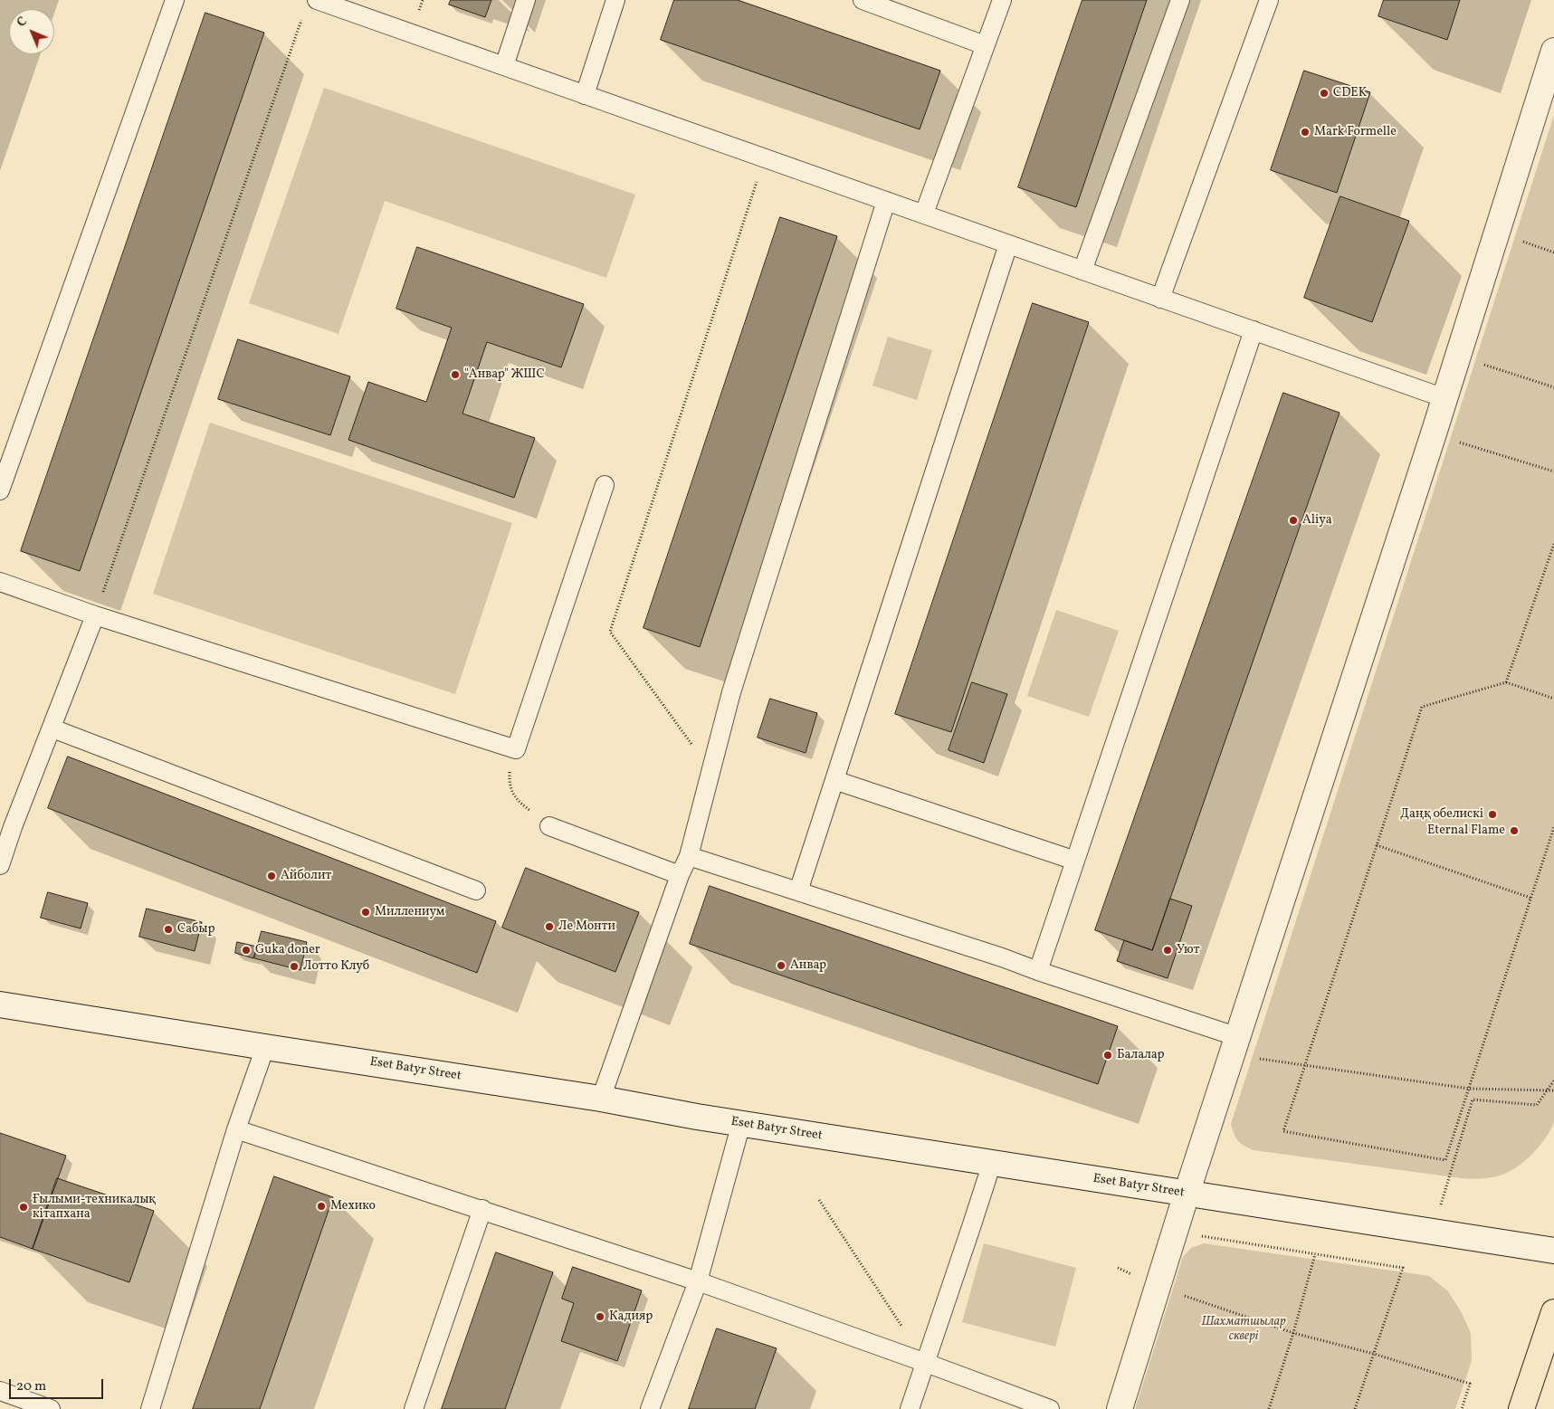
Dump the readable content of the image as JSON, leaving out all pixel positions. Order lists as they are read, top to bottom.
{
  "streets": {
    "street": ["Eset Batyr Street"]
  },
  "parks": ["Шахматшылар сквері"],
  "places": [
    "CDEK",
    "Mark Formelle",
    "\"Анвар\" ЖШС",
    "Aliya",
    "Даңқ обелискі",
    "Eternal Flame",
    "Айболит",
    "Миллениум",
    "Ле Монти",
    "Сабыр",
    "Guka doner",
    "Уют",
    "Анвар",
    "Лотто Клуб",
    "Балалар",
    "Мехико",
    "Ғылыми-техникалық кітапхана",
    "Кадияр"
  ],
  "scale_bar": "20 m",
  "north": "top left"
}
